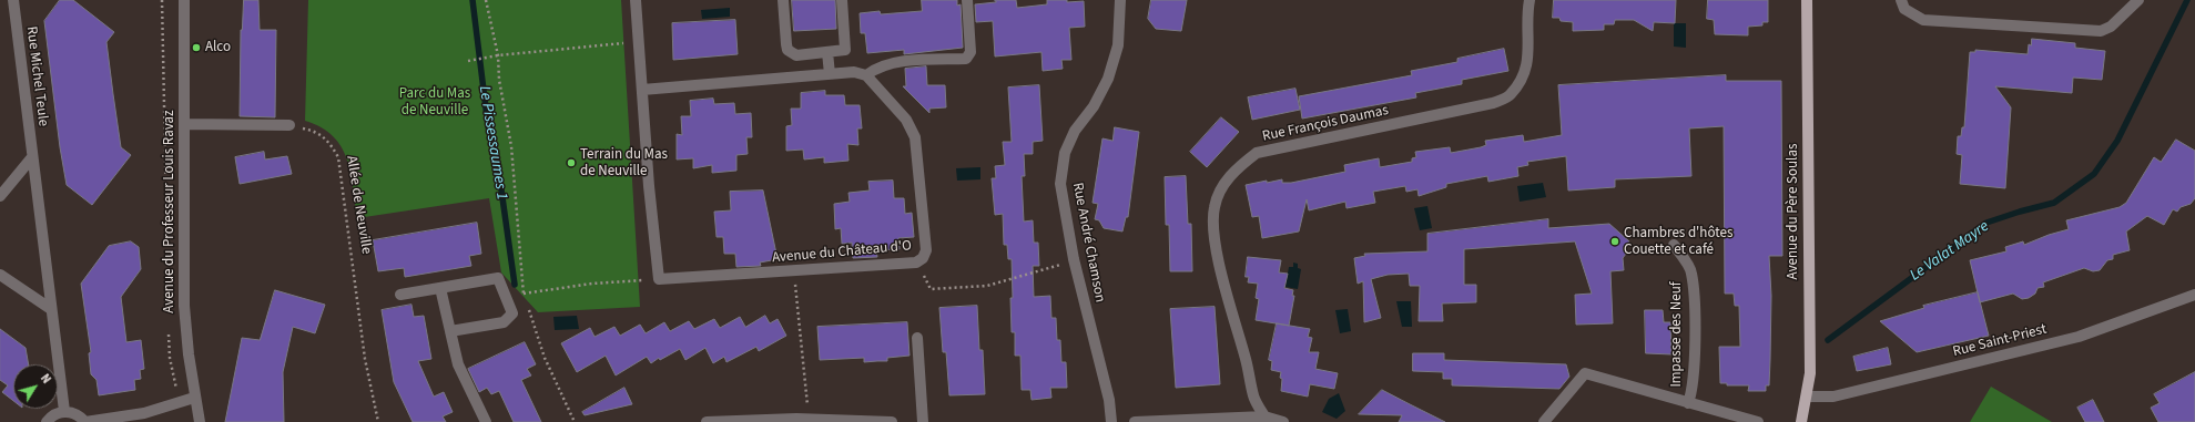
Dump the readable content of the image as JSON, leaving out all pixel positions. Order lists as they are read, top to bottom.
{
  "streets": {
    "main road": ["Avenue du Père Soulas"],
    "street": [
      "Rue Michel Teule",
      "Rue François Daumas",
      "Avenue du Professeur Louis Ravaz",
      "Rue André Chamson",
      "Avenue du Château d'O",
      "Impasse des Neuf",
      "Rue Saint-Priest"
    ],
    "path": ["Allée de Neuville"]
  },
  "crossings": [
    ["Avenue du Père Soulas", "Rue Saint-Priest"]
  ],
  "water": ["Le Pissessaumes 1", "Le Valat Mayre"],
  "parks": ["Parc du Mas de Neuville"],
  "places": ["Alco", "Terrain du Mas de Neuville", "Chambres d'hôtes Couette et café"],
  "north": "top right"
}
